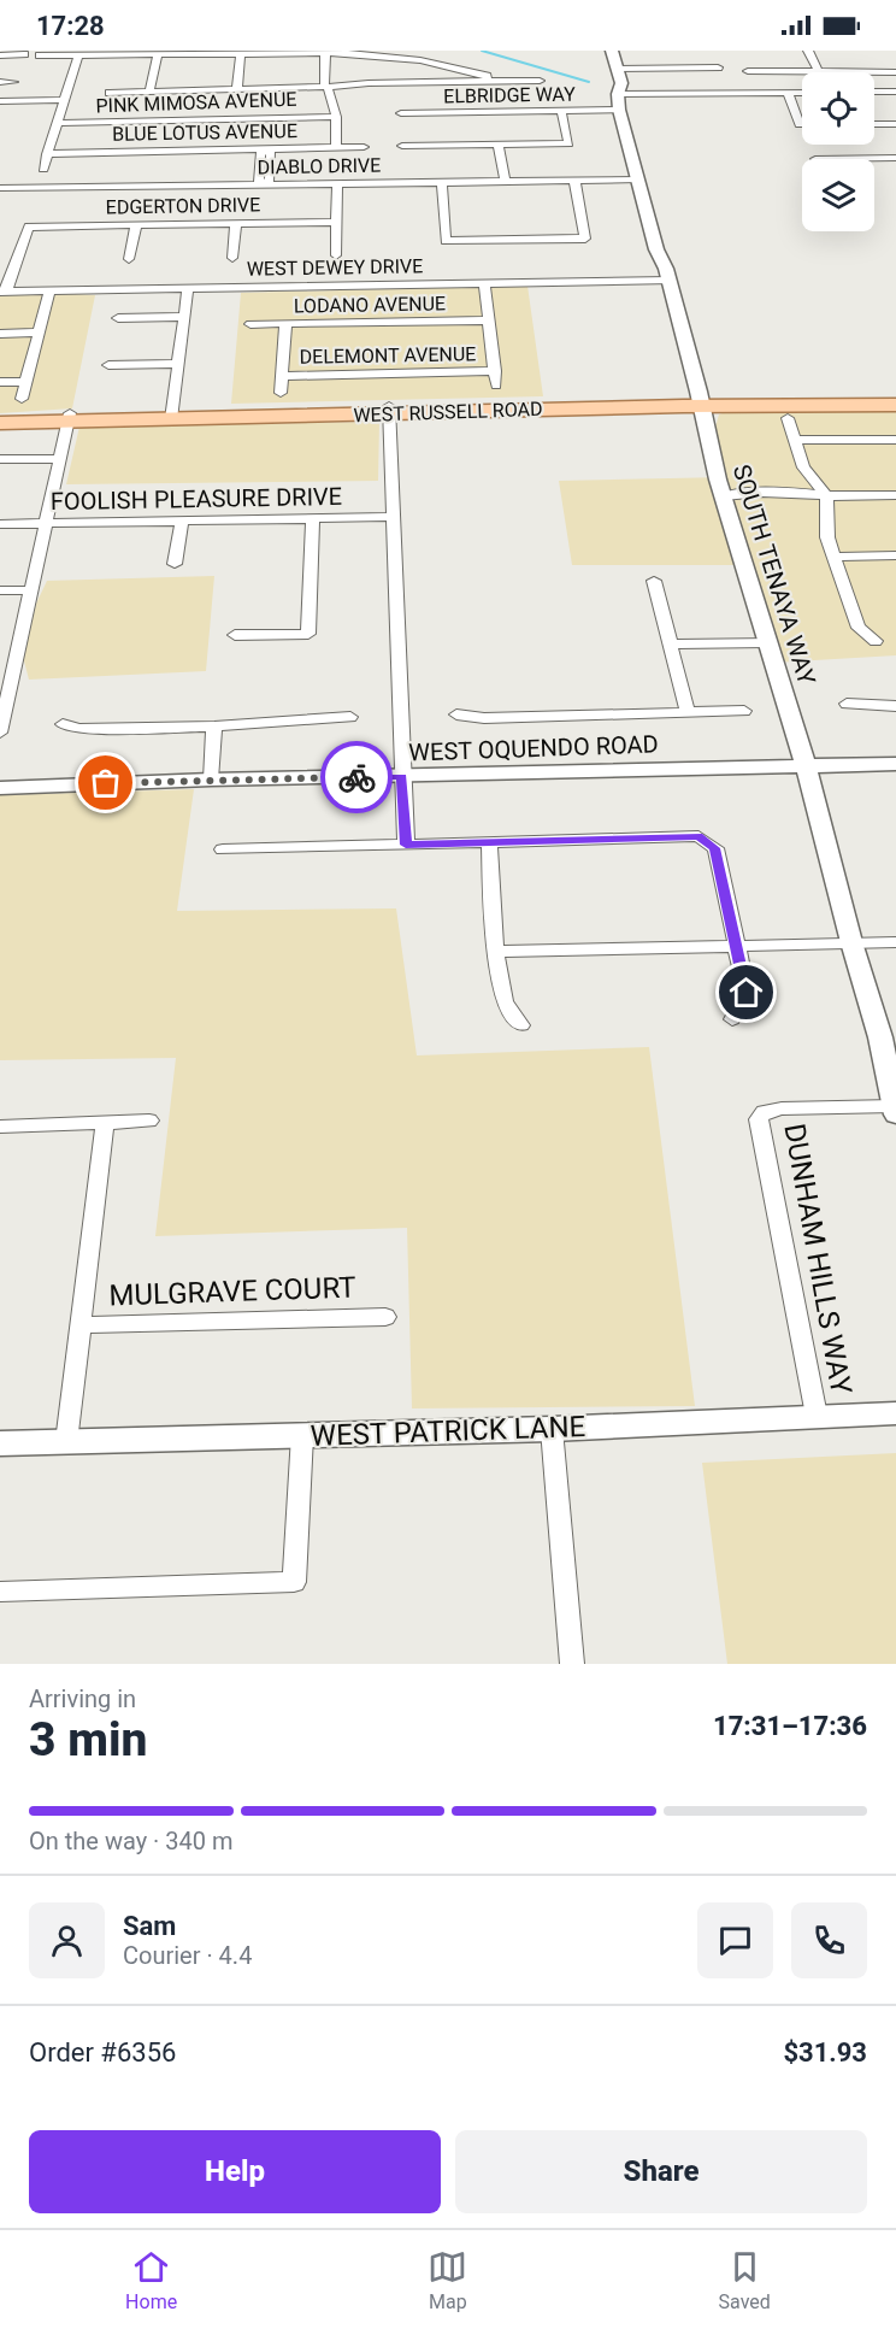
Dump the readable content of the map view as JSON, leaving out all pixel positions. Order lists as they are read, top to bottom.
{
  "streets": {
    "main road": ["WEST RUSSELL ROAD"],
    "street": [
      "ELBRIDGE WAY",
      "PINK MIMOSA AVENUE",
      "BLUE LOTUS AVENUE",
      "DIABLO DRIVE",
      "EDGERTON DRIVE",
      "WEST DEWEY DRIVE",
      "LODANO AVENUE",
      "DELEMONT AVENUE",
      "FOOLISH PLEASURE DRIVE",
      "SOUTH TENAYA WAY",
      "WEST OQUENDO ROAD",
      "DUNHAM HILLS WAY",
      "MULGRAVE COURT",
      "WEST PATRICK LANE"
    ]
  },
  "crossings": [
    ["ELBRIDGE WAY", "SOUTH TENAYA WAY"],
    ["DIABLO DRIVE", "SOUTH TENAYA WAY"],
    ["EDGERTON DRIVE", "WEST DEWEY DRIVE"],
    ["WEST DEWEY DRIVE", "SOUTH TENAYA WAY"],
    ["WEST RUSSELL ROAD", "SOUTH TENAYA WAY"],
    ["SOUTH TENAYA WAY", "WEST OQUENDO ROAD"],
    ["SOUTH TENAYA WAY", "DUNHAM HILLS WAY"],
    ["DUNHAM HILLS WAY", "WEST PATRICK LANE"]
  ],
  "page": {
    "status": "17:28",
    "heading": ["3 min", "Arriving in", "17:31–17:36"],
    "panel": [
      "Sam",
      "Courier · 4.4",
      "Order #6356",
      "$31.93"
    ],
    "bar": "On the way · 340 m",
    "buttons": ["Help", "Share"],
    "tabs": ["Home", "Map", "Saved"]
  }
}
